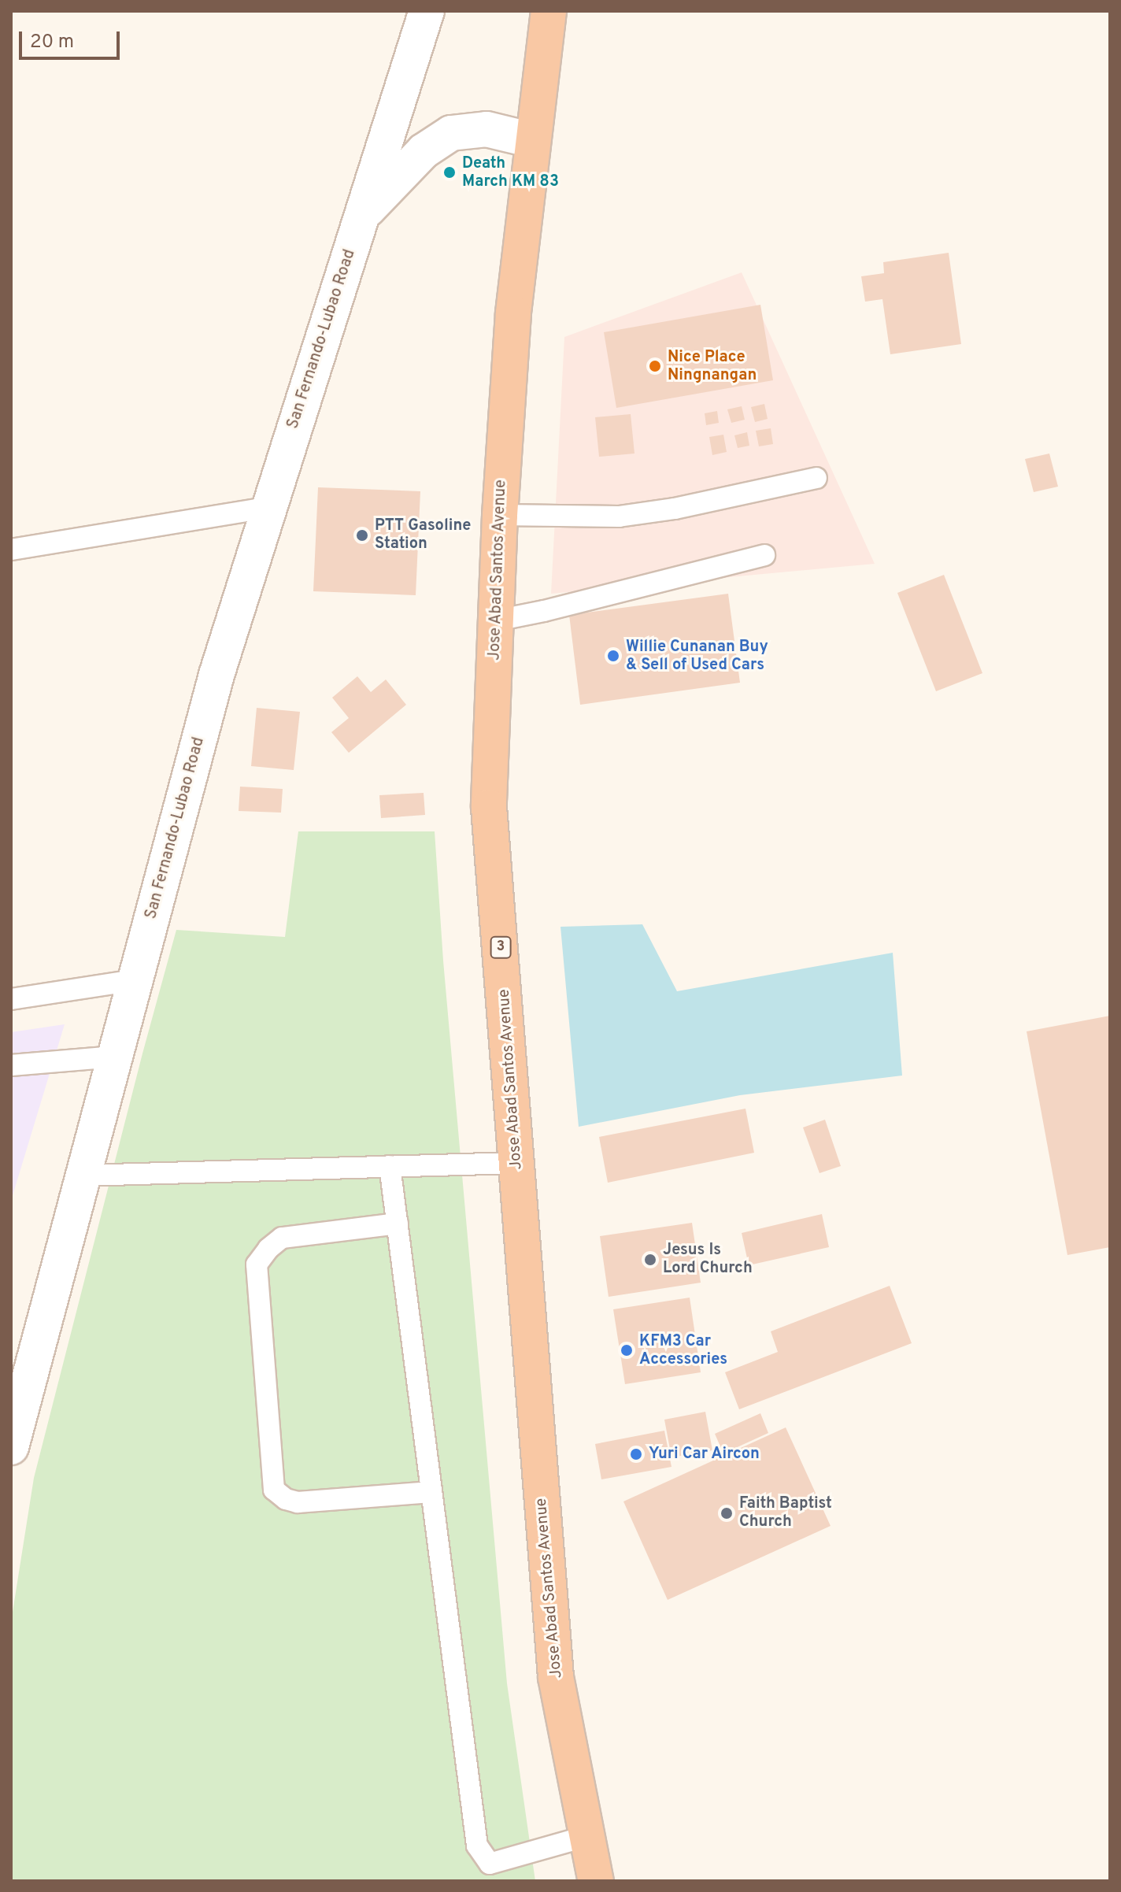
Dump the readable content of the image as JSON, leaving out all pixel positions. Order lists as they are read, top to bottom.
{
  "streets": {
    "highway": ["Jose Abad Santos Avenue", "3"],
    "main road": ["San Fernando-Lubao Road"]
  },
  "crossings": [
    ["San Fernando-Lubao Road", "Jose Abad Santos Avenue"]
  ],
  "places": [
    "Death March KM 83",
    "Nice Place Ningnangan",
    "PTT Gasoline Station",
    "Willie Cunanan Buy & Sell of Used Cars",
    "Jesus Is Lord Church",
    "KFM3 Car Accessories",
    "Yuri Car Aircon",
    "Faith Baptist Church"
  ],
  "scale_bar": "20 m"
}
